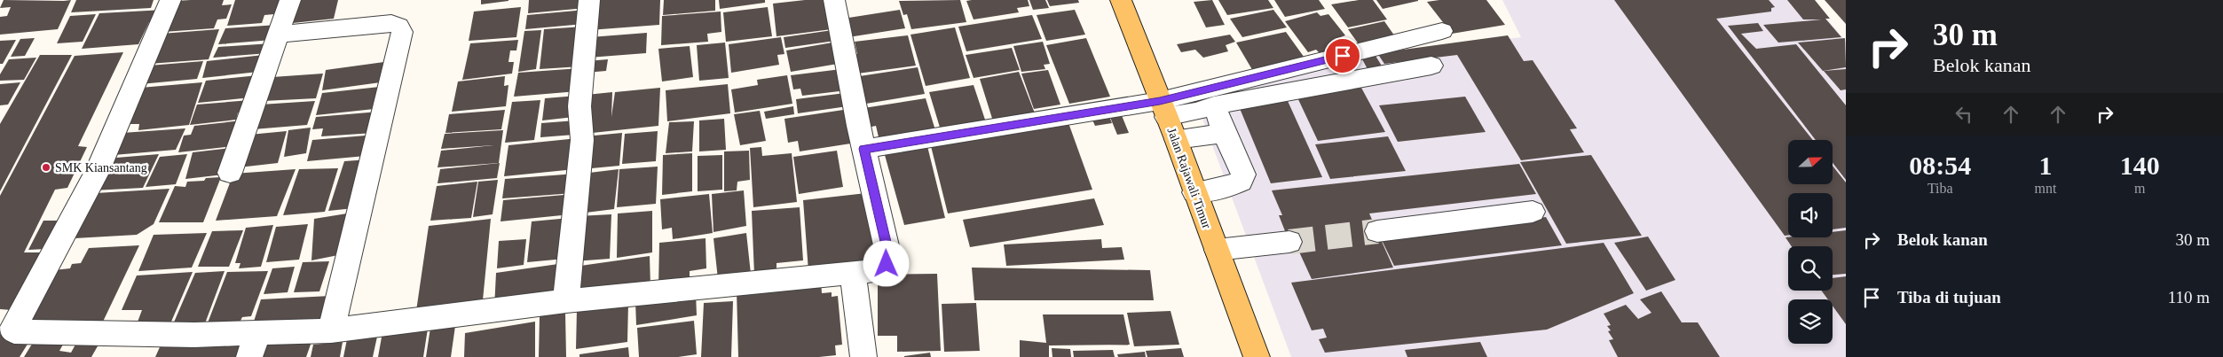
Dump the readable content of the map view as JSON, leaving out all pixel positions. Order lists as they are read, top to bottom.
{
  "streets": {
    "main road": ["Jalan Rajawali Timur"]
  },
  "places": ["SMK Kiansantang"],
  "north": "right",
  "page": {
    "turn": ["30 m", "Belok kanan"],
    "eta": [
      "08:54",
      "Tiba",
      "1",
      "mnt",
      "140",
      "m"
    ],
    "list": [
      {
        "name": "Belok kanan",
        "value": "30 m"
      },
      {
        "name": "Tiba di tujuan",
        "value": "110 m"
      }
    ]
  }
}
